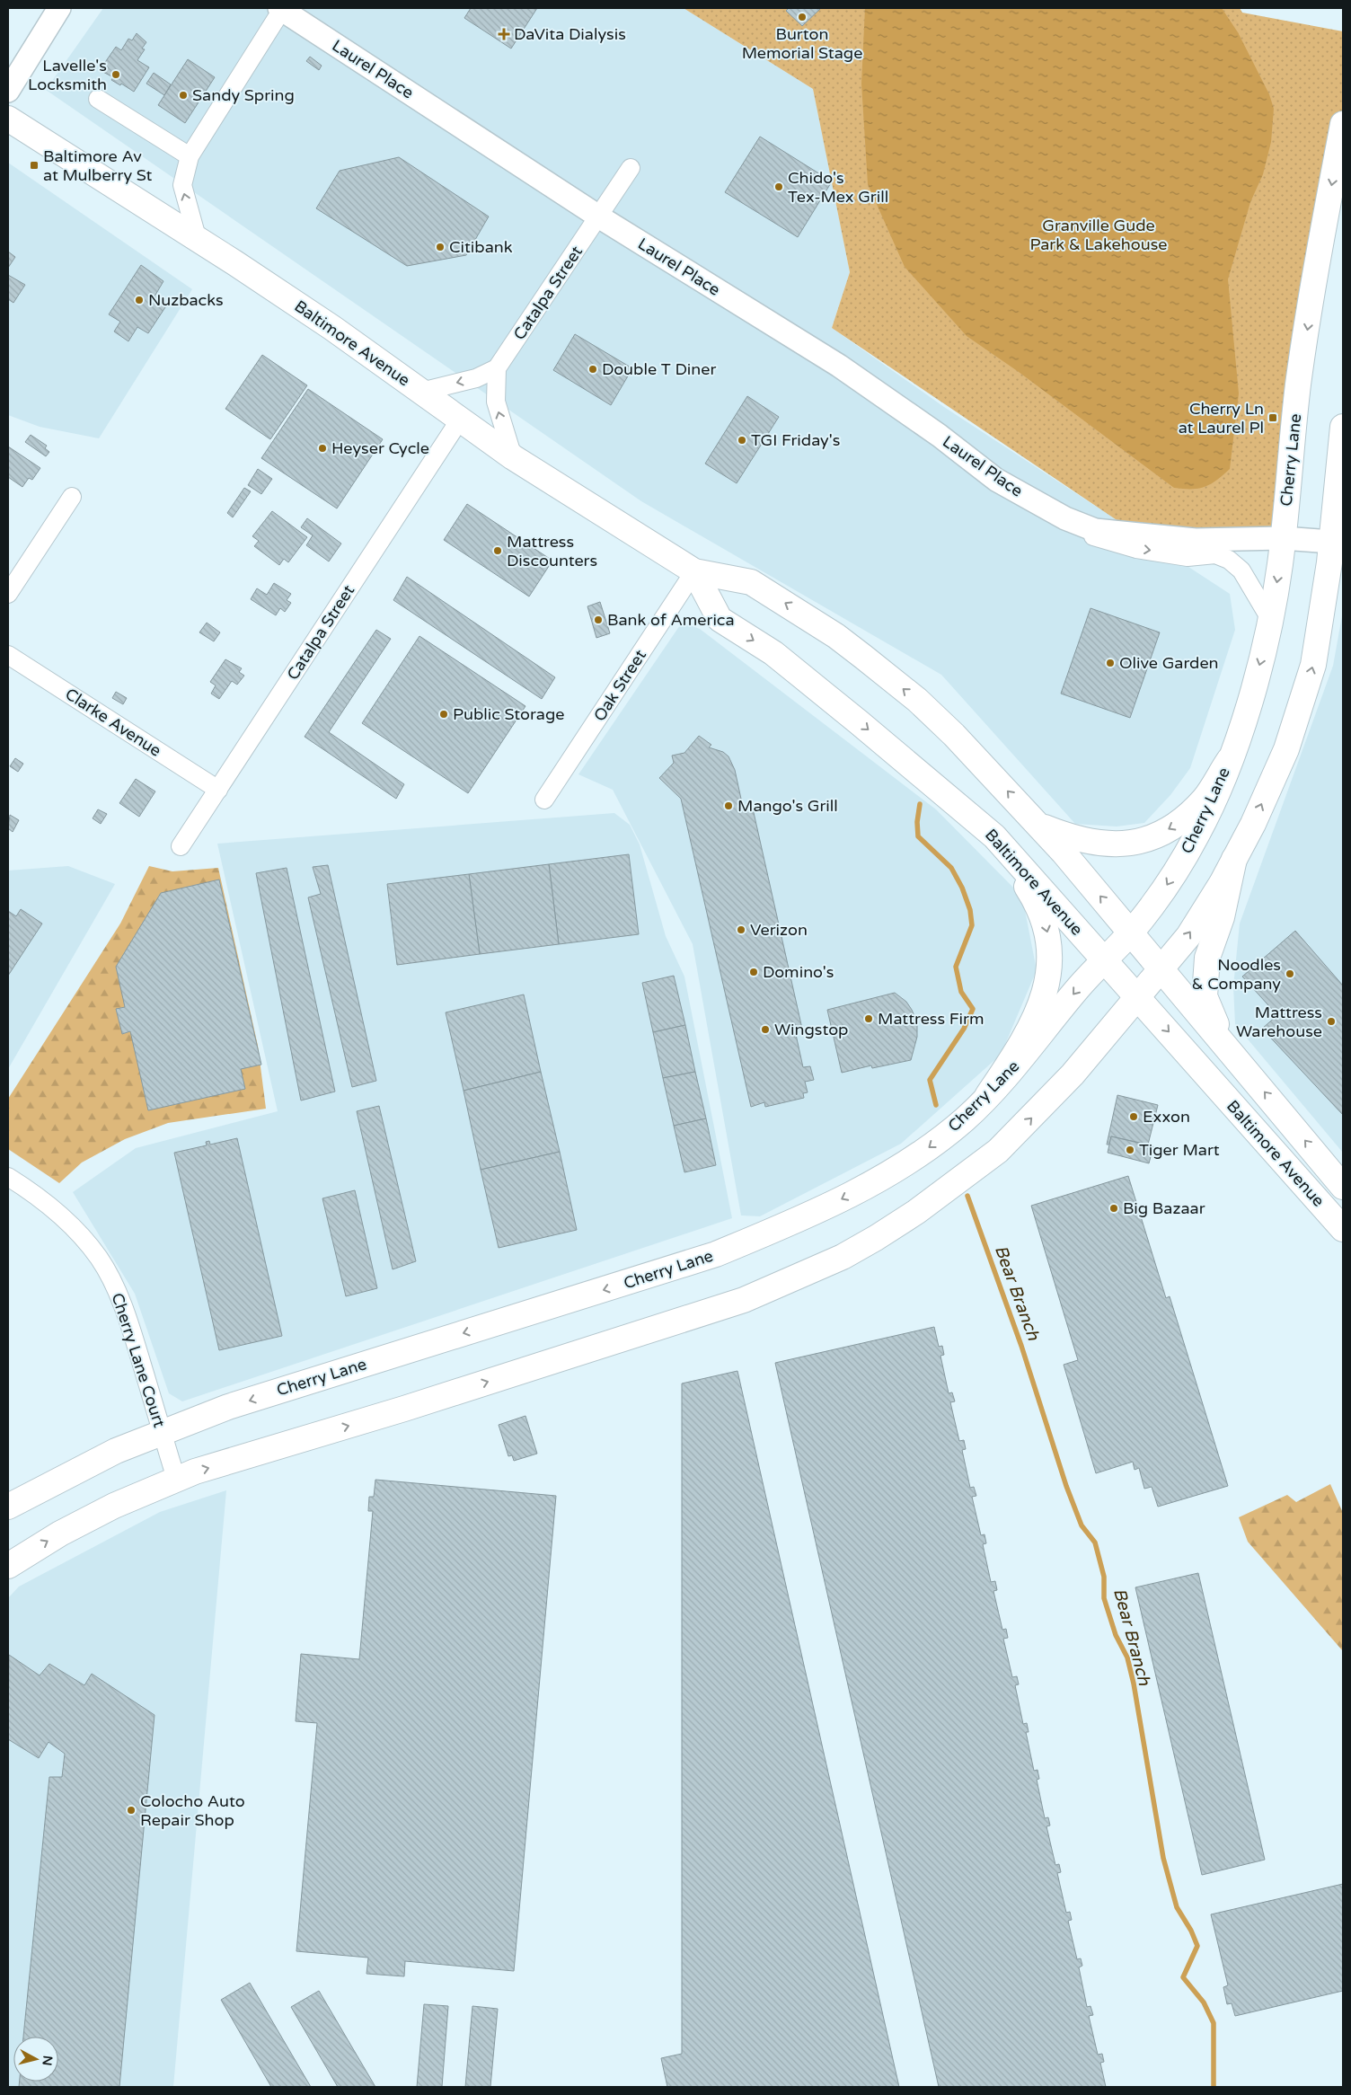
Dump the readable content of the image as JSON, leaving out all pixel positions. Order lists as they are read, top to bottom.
{
  "streets": {
    "main road": ["Baltimore Avenue", "Cherry Lane"],
    "street": [
      "Laurel Place",
      "Catalpa Street",
      "Oak Street",
      "Clarke Avenue",
      "Cherry Lane Court"
    ]
  },
  "crossings": [
    ["Laurel Place", "Catalpa Street"],
    ["Laurel Place", "Cherry Lane"],
    ["Catalpa Street", "Baltimore Avenue"],
    ["Catalpa Street", "Clarke Avenue"],
    ["Baltimore Avenue", "Cherry Lane"],
    ["Baltimore Avenue", "Oak Street"],
    ["Cherry Lane", "Cherry Lane Court"]
  ],
  "water": ["Bear Branch"],
  "parks": ["Granville Gude Park & Lakehouse"],
  "places": {
    "other": [
      "Burton Memorial Stage",
      "Lavelle's Locksmith",
      "Sandy Spring",
      "Chido's Tex-Mex Grill",
      "Citibank",
      "Nuzbacks",
      "Double T Diner",
      "TGI Friday's",
      "Heyser Cycle",
      "Mattress Discounters",
      "Bank of America",
      "Olive Garden",
      "Public Storage",
      "Mango's Grill",
      "Verizon",
      "Domino's",
      "Noodles & Company",
      "Mattress Firm",
      "Mattress Warehouse",
      "Wingstop",
      "Exxon",
      "Tiger Mart",
      "Big Bazaar",
      "Colocho Auto Repair Shop"
    ],
    "health": ["DaVita Dialysis"],
    "transit": ["Baltimore Av at Mulberry St", "Cherry Ln at Laurel Pl"]
  },
  "north": "right"
}
